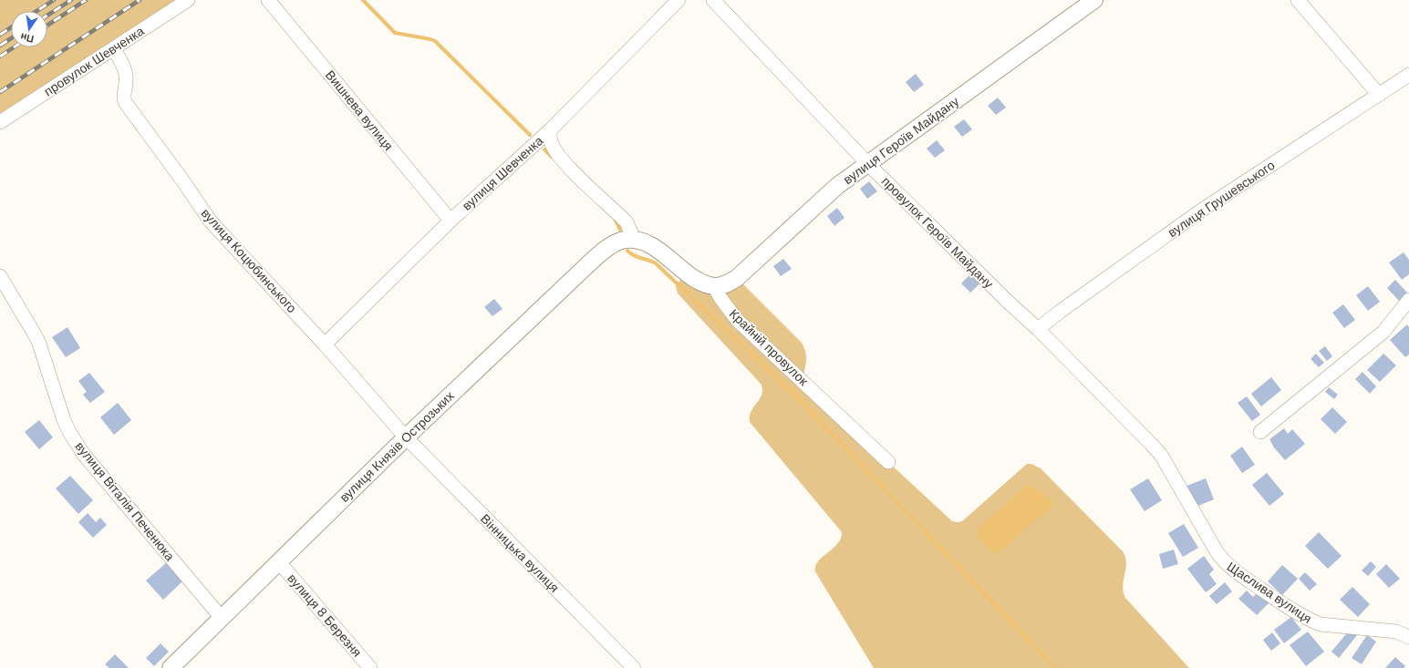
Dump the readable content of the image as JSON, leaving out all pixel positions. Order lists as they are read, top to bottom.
{
  "streets": {
    "street": [
      "провулок Шевченка",
      "Вишнева вулиця",
      "вулиця Героїв Майдану",
      "вулиця Шевченка",
      "вулиця Грушевського",
      "провулок Героїв Майдану",
      "вулиця Коцюбинського",
      "Крайній провулок",
      "вулиця Князів Острозьких",
      "вулиця Віталія Печенюка",
      "Вінницька вулиця",
      "Щаслива вулиця",
      "вулиця 8 Березня"
    ]
  },
  "crossings": [
    ["провулок Шевченка", "вулиця Коцюбинського"],
    ["Вишнева вулиця", "вулиця Шевченка"],
    ["вулиця Героїв Майдану", "провулок Героїв Майдану"],
    ["вулиця Героїв Майдану", "Крайній провулок"],
    ["вулиця Шевченка", "вулиця Коцюбинського"],
    ["вулиця Грушевського", "провулок Героїв Майдану"],
    ["провулок Героїв Майдану", "Щаслива вулиця"],
    ["вулиця Коцюбинського", "вулиця Князів Острозьких"],
    ["вулиця Коцюбинського", "Вінницька вулиця"],
    ["вулиця Князів Острозьких", "вулиця Віталія Печенюка"],
    ["вулиця Князів Острозьких", "Вінницька вулиця"],
    ["вулиця Князів Острозьких", "вулиця 8 Березня"]
  ],
  "north": "bottom"
}
